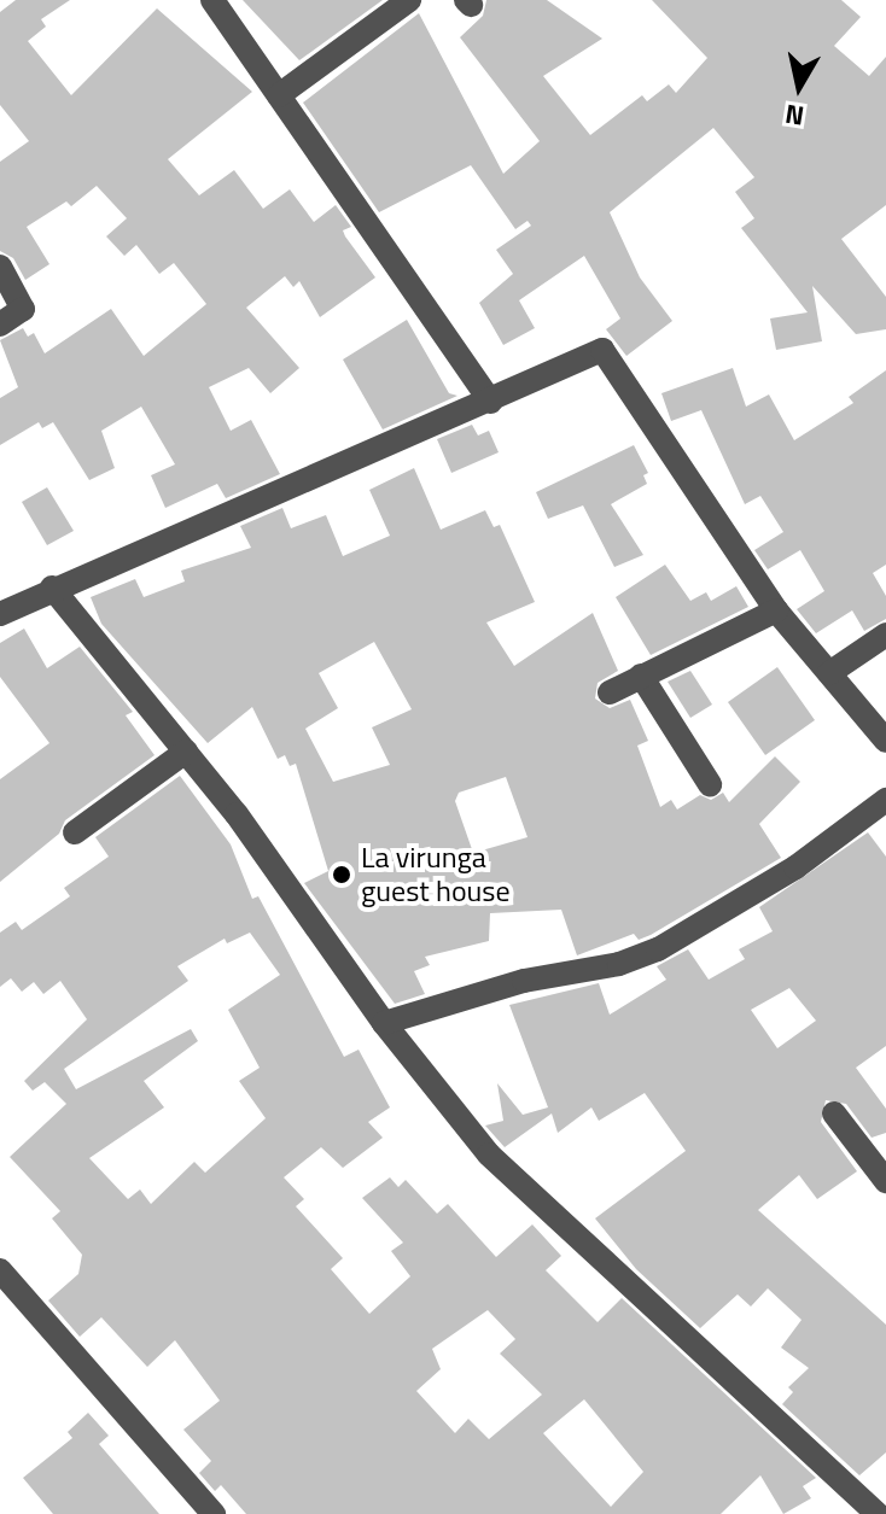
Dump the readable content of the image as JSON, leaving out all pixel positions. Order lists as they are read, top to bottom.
{
  "places": ["La virunga guest house"],
  "north": "bottom"
}
